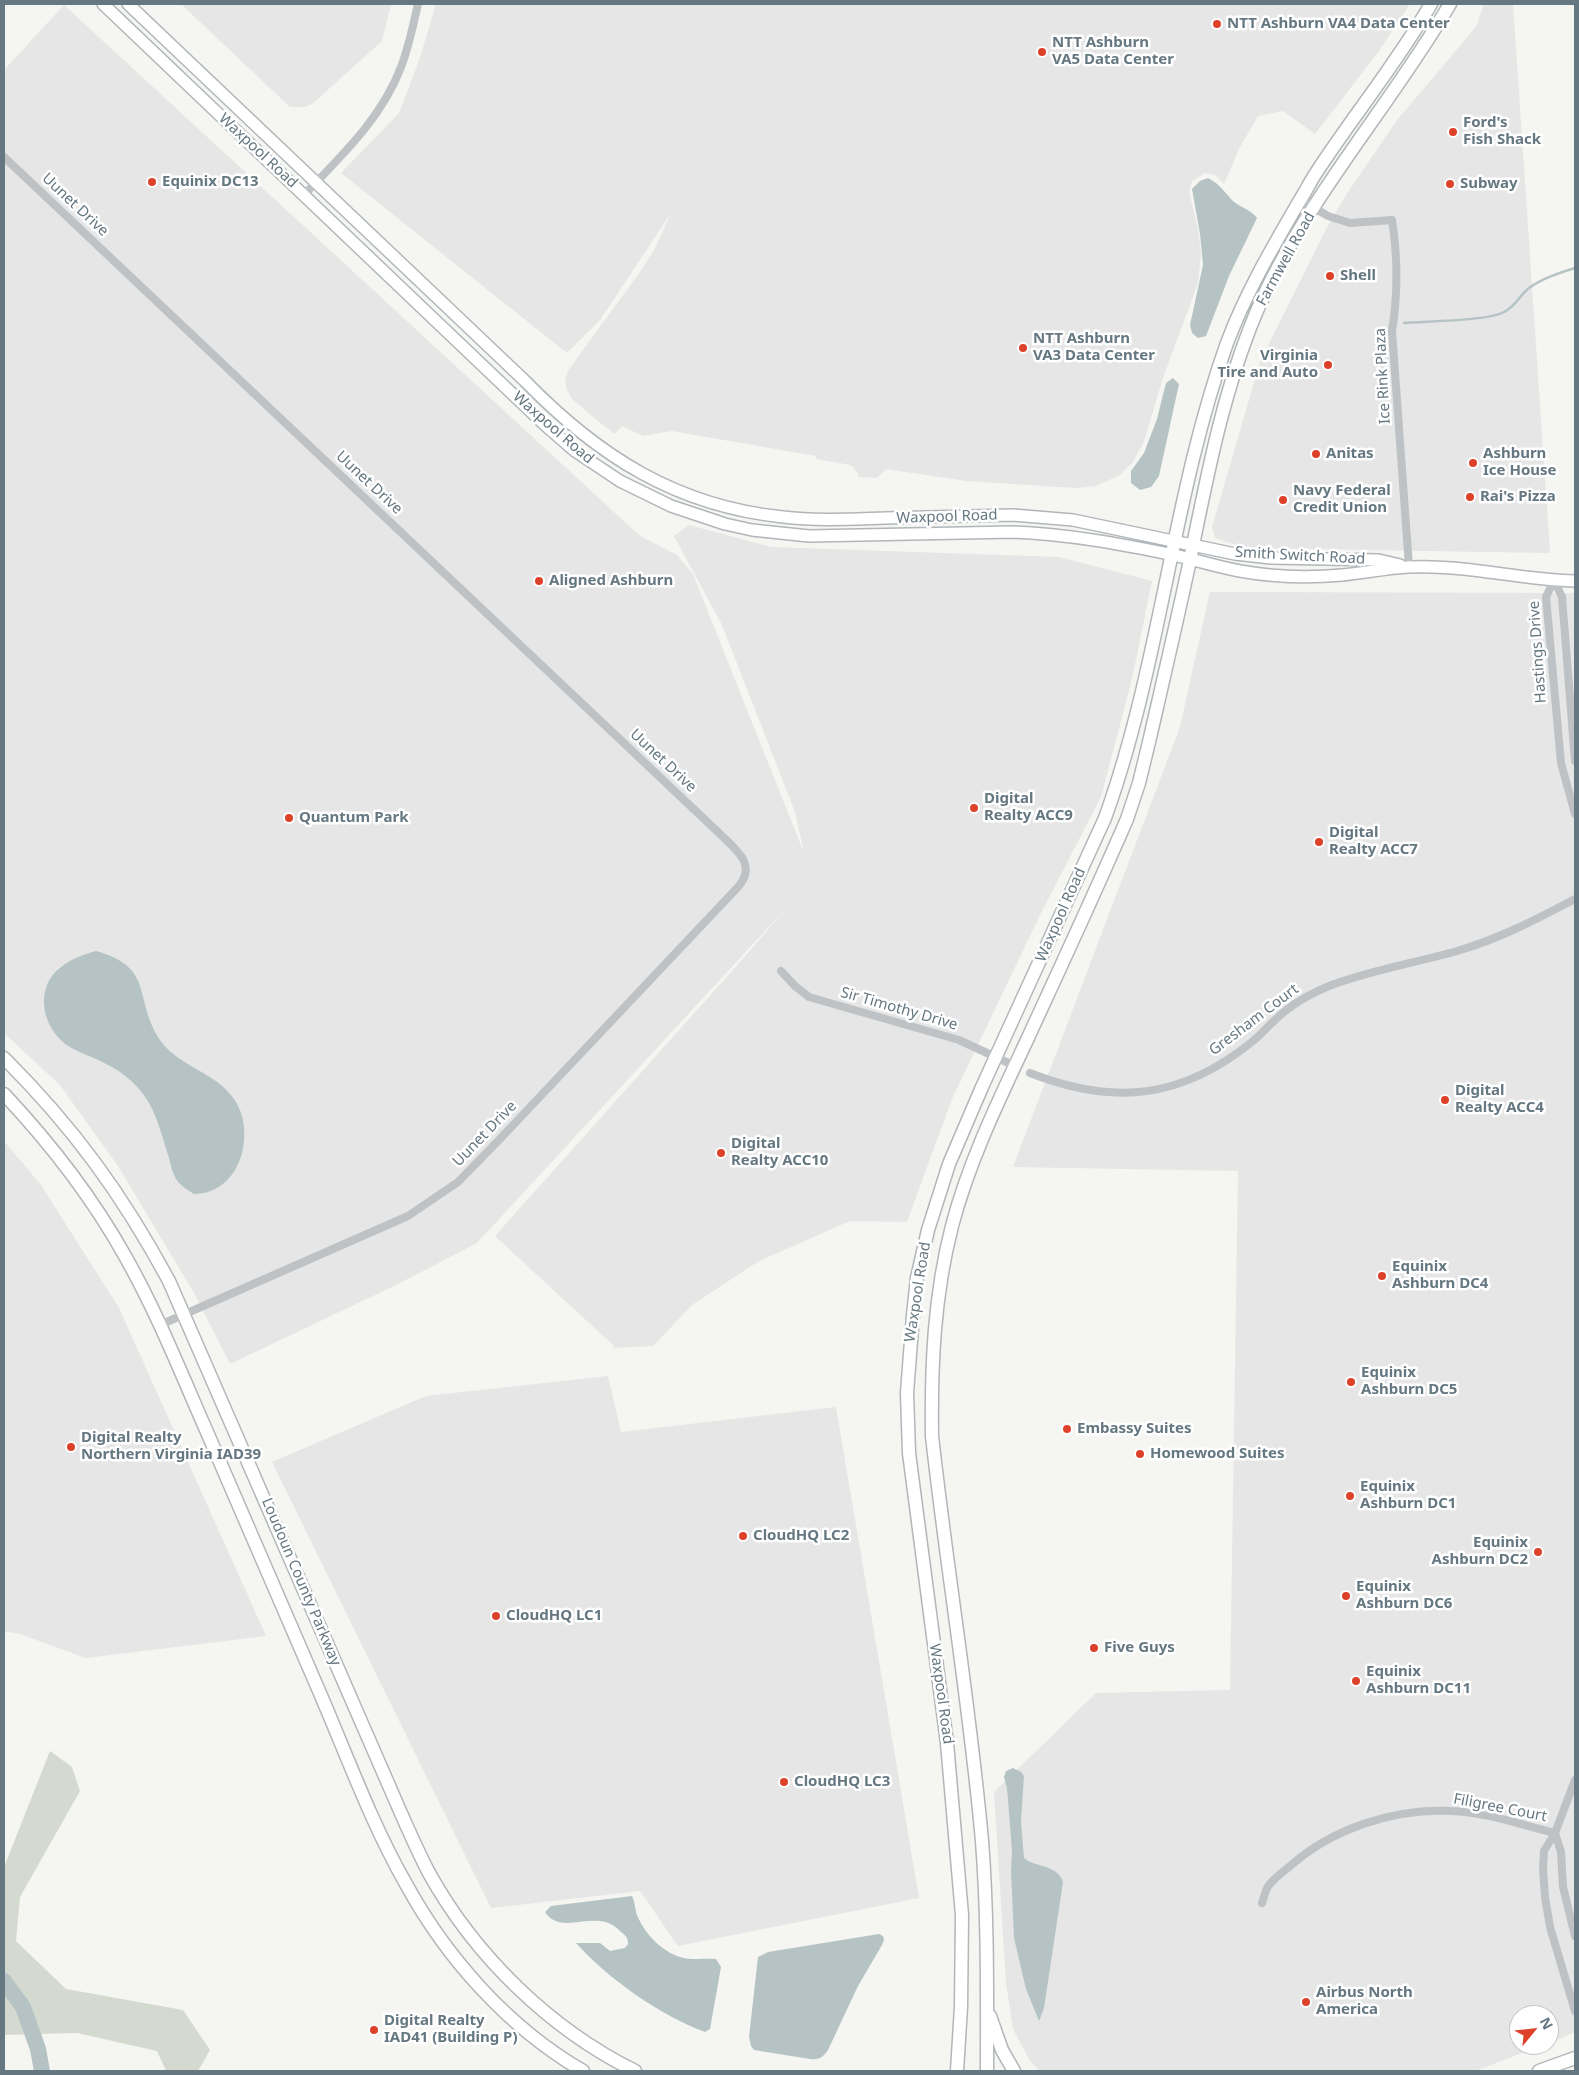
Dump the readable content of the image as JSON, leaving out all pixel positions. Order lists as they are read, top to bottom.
{
  "streets": {
    "main road": [
      "Waxpool Road",
      "Farmwell Road",
      "Smith Switch Road",
      "Loudoun County Parkway"
    ],
    "street": [
      "Uunet Drive",
      "Ice Rink Plaza",
      "Hastings Drive",
      "Sir Timothy Drive",
      "Gresham Court",
      "Filigree Court"
    ]
  },
  "crossings": [
    ["Waxpool Road", "Farmwell Road"],
    ["Waxpool Road", "Smith Switch Road"],
    ["Waxpool Road", "Sir Timothy Drive"],
    ["Uunet Drive", "Loudoun County Parkway"],
    ["Farmwell Road", "Ice Rink Plaza"],
    ["Farmwell Road", "Smith Switch Road"],
    ["Ice Rink Plaza", "Smith Switch Road"],
    ["Smith Switch Road", "Hastings Drive"]
  ],
  "places": [
    "NTT Ashburn VA4 Data Center",
    "NTT Ashburn VA5 Data Center",
    "Ford's Fish Shack",
    "Equinix DC13",
    "Subway",
    "Shell",
    "NTT Ashburn VA3 Data Center",
    "Virginia Tire and Auto",
    "Anitas",
    "Ashburn Ice House",
    "Rai's Pizza",
    "Navy Federal Credit Union",
    "Aligned Ashburn",
    "Digital Realty ACC9",
    "Quantum Park",
    "Digital Realty ACC7",
    "Digital Realty ACC4",
    "Digital Realty ACC10",
    "Equinix Ashburn DC4",
    "Equinix Ashburn DC5",
    "Embassy Suites",
    "Digital Realty Northern Virginia IAD39",
    "Homewood Suites",
    "Equinix Ashburn DC1",
    "CloudHQ LC2",
    "Equinix Ashburn DC2",
    "Equinix Ashburn DC6",
    "CloudHQ LC1",
    "Five Guys",
    "Equinix Ashburn DC11",
    "CloudHQ LC3",
    "Airbus North America",
    "Digital Realty IAD41 (Building P)"
  ],
  "north": "top right"
}
